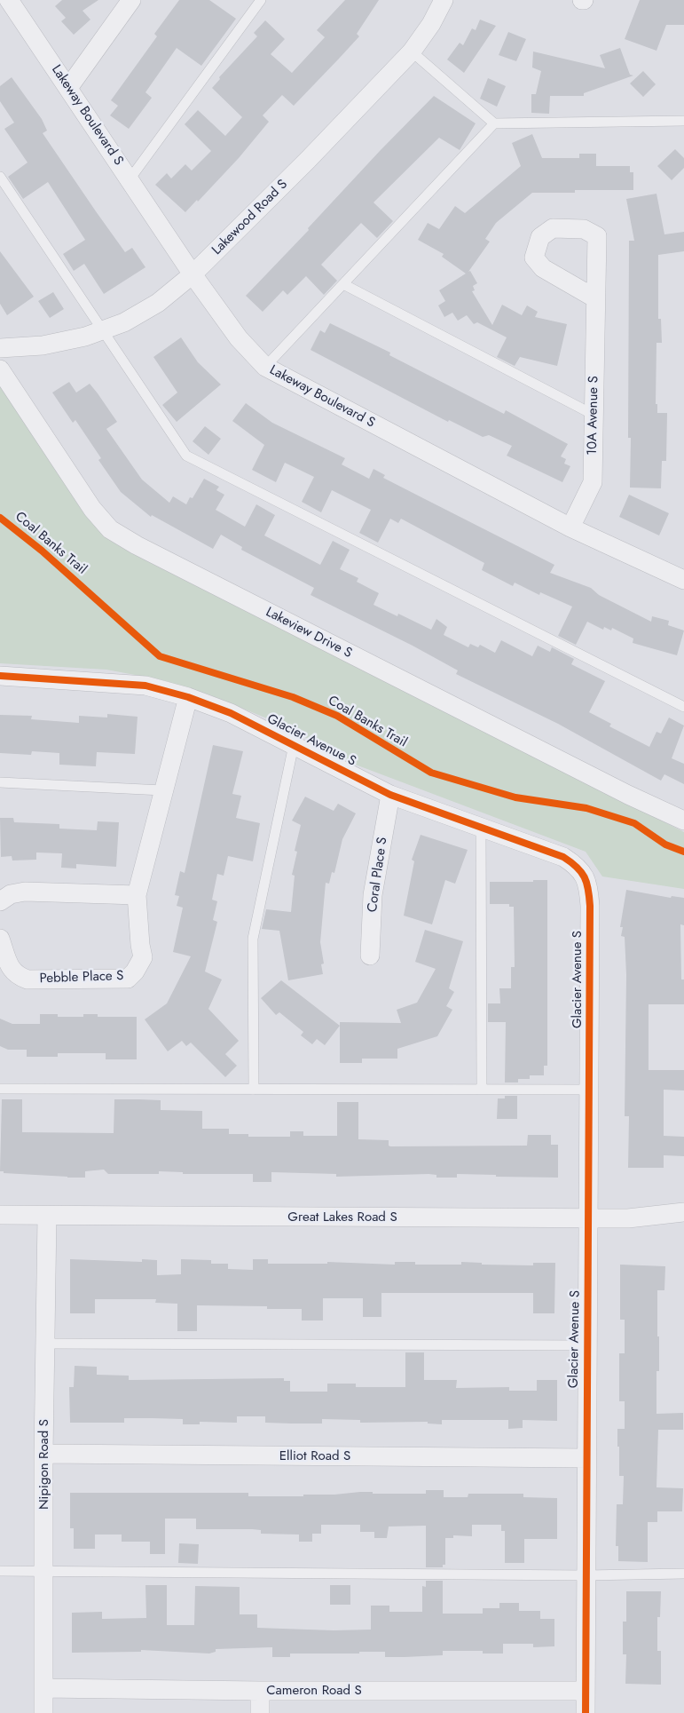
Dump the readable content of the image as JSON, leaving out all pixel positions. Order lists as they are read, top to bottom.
{
  "streets": {
    "street": [
      "Lakeway Boulevard S",
      "Lakewood Road S",
      "10A Avenue S",
      "Lakeview Drive S",
      "Glacier Avenue S",
      "Coral Place S",
      "Pebble Place S",
      "Great Lakes Road S",
      "Elliot Road S",
      "Nipigon Road S",
      "Cameron Road S"
    ],
    "cycle path": ["Coal Banks Trail"]
  },
  "crossings": [
    ["Lakeway Boulevard S", "Lakewood Road S"],
    ["Lakeway Boulevard S", "10A Avenue S"],
    ["Glacier Avenue S", "Coral Place S"],
    ["Glacier Avenue S", "Pebble Place S"],
    ["Glacier Avenue S", "Great Lakes Road S"],
    ["Glacier Avenue S", "Elliot Road S"],
    ["Glacier Avenue S", "Cameron Road S"],
    ["Great Lakes Road S", "Nipigon Road S"],
    ["Elliot Road S", "Nipigon Road S"],
    ["Nipigon Road S", "Cameron Road S"]
  ]
}
